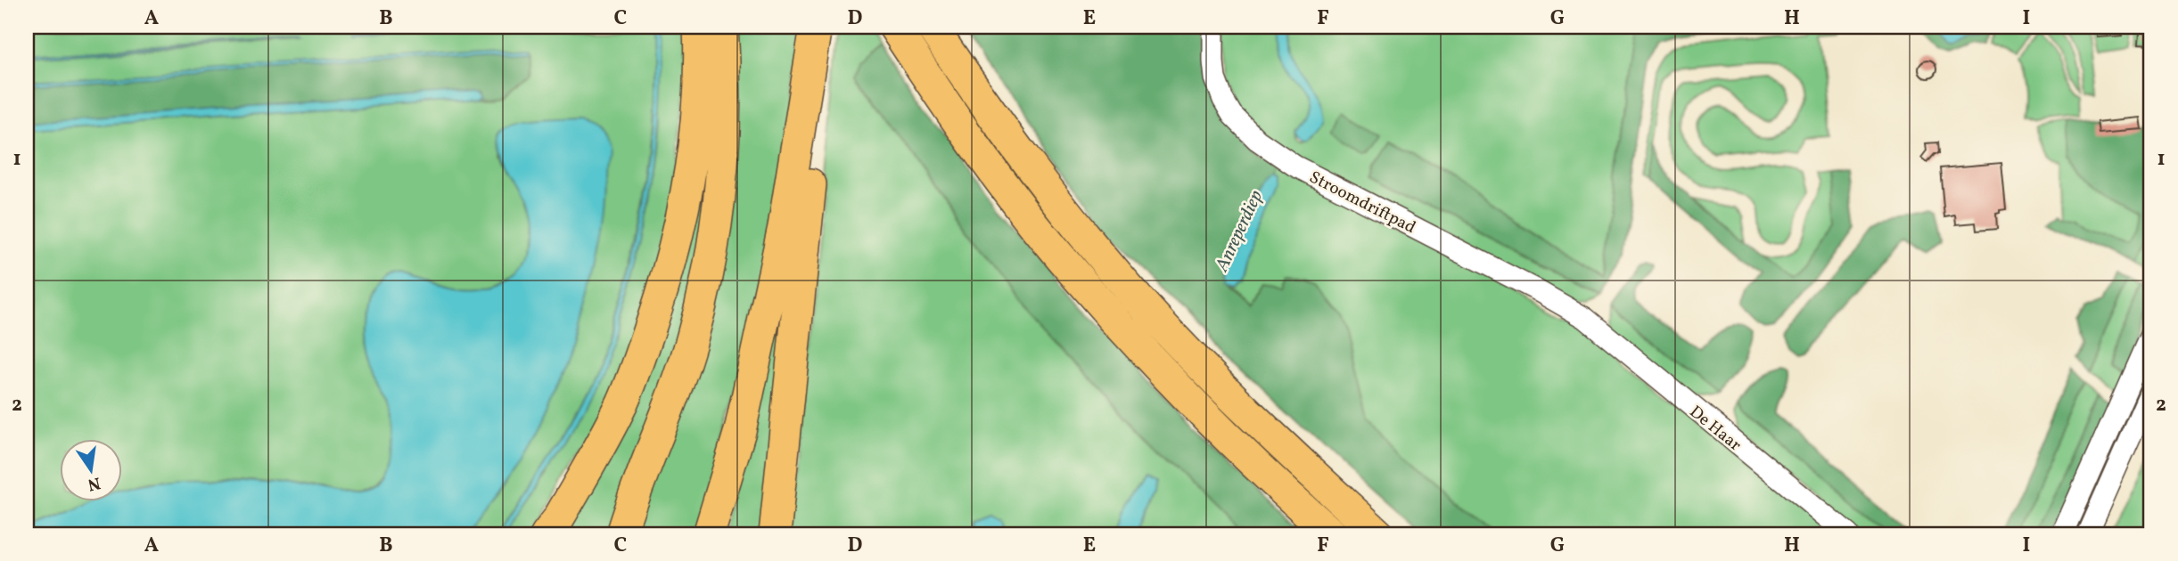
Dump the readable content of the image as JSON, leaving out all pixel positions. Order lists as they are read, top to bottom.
{
  "streets": {
    "street": ["Stroomdriftpad", "De Haar"]
  },
  "crossings": [
    ["Stroomdriftpad", "De Haar"]
  ],
  "water": ["Anreperdiep"],
  "north": "bottom",
  "grid": {
    "columns": [
      "A",
      "B",
      "C",
      "D",
      "E",
      "F",
      "G",
      "H",
      "I"
    ],
    "rows": ["1", "2"]
  }
}
